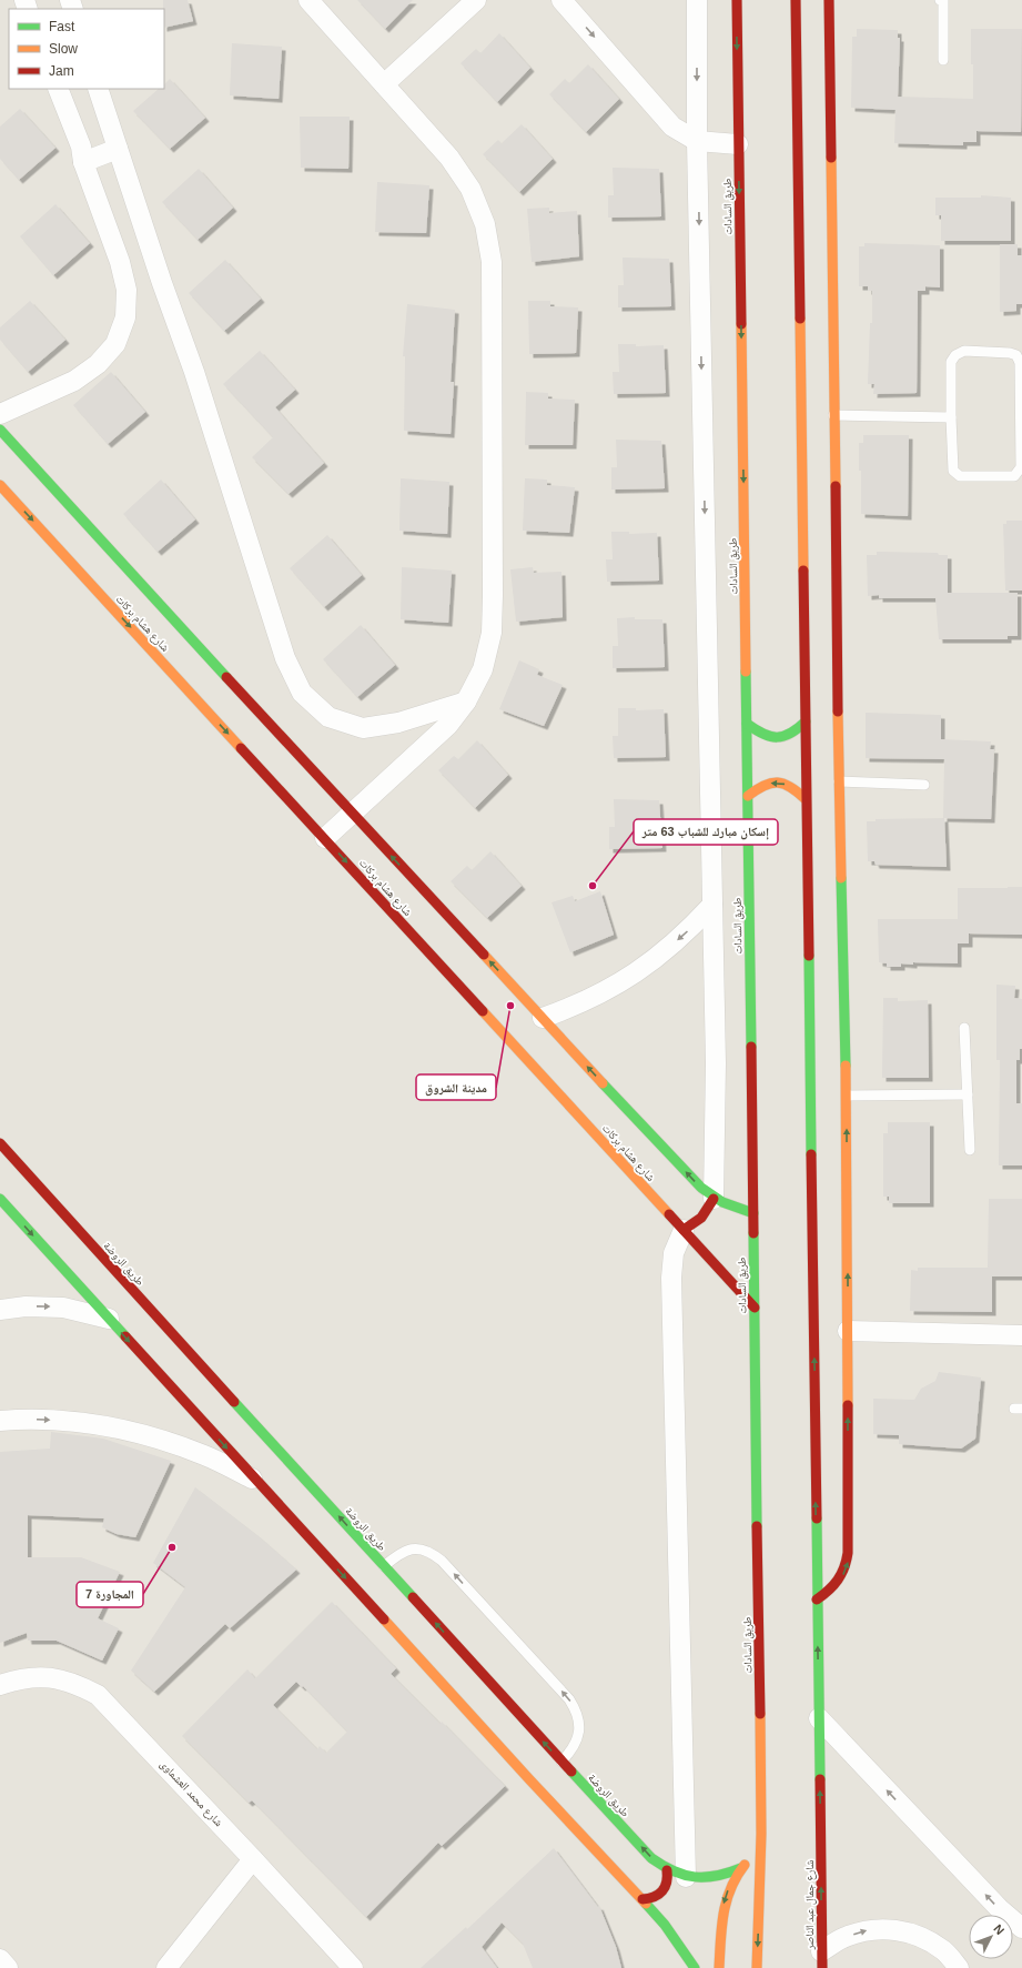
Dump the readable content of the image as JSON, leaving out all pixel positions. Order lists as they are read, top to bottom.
{
  "streets": {
    "street": [
      "طريق السادات",
      "شارع هشام بركات",
      "طريق الروضة",
      "شارع محمد العشماوى",
      "شارع جمال عبد الناصر"
    ]
  },
  "crossings": [
    ["طريق السادات", "شارع هشام بركات"]
  ],
  "places": ["إسكان مبارك للشباب 63 متر", "مدينة الشروق", "المجاورة 7"],
  "legend": ["Fast", "Slow", "Jam"],
  "north": "top right"
}
